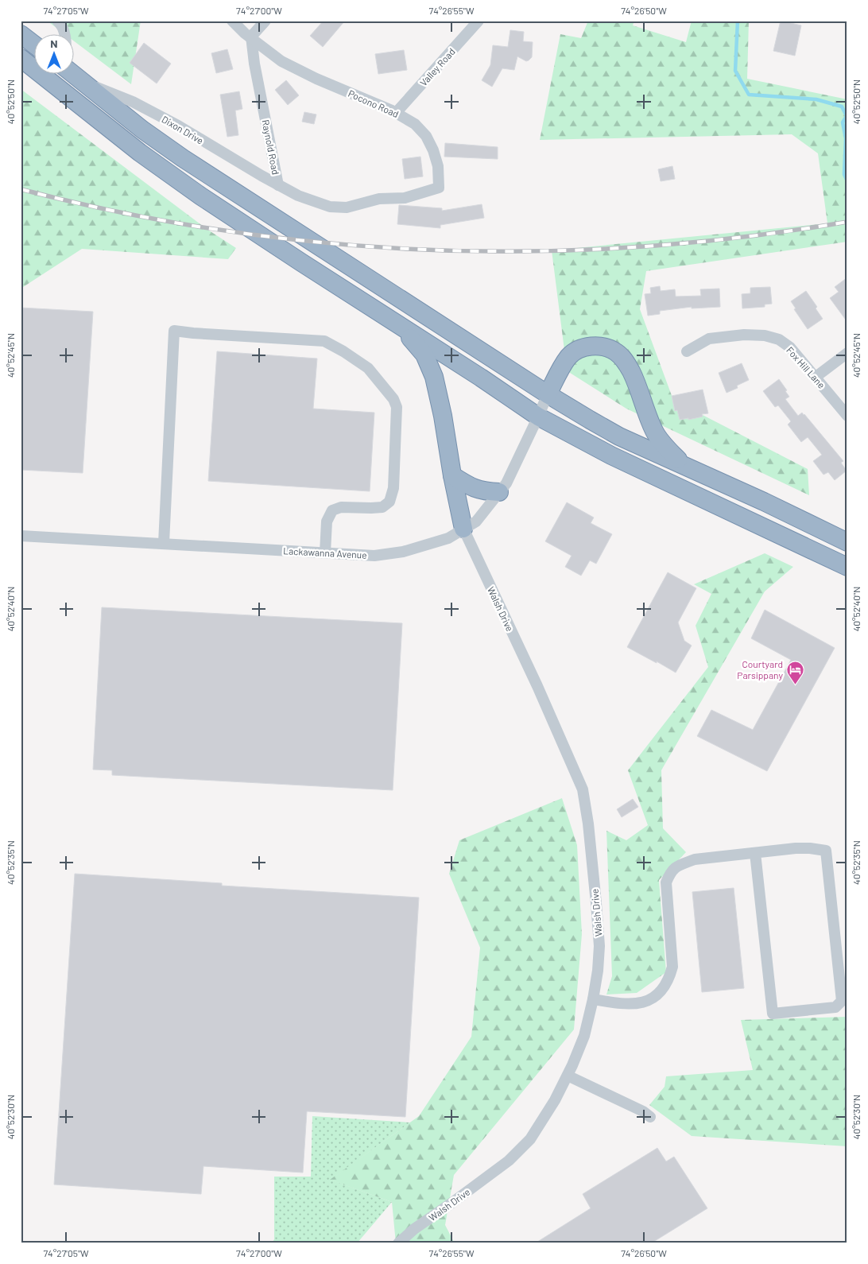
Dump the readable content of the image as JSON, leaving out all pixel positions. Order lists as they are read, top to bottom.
{
  "streets": {
    "street": [
      "Valley Road",
      "Pocono Road",
      "Dixon Drive",
      "Raynold Road",
      "Fox Hill Lane",
      "Lackawanna Avenue",
      "Walsh Drive"
    ]
  },
  "crossings": [
    ["Valley Road", "Pocono Road"],
    ["Pocono Road", "Dixon Drive"],
    ["Pocono Road", "Raynold Road"],
    ["Dixon Drive", "Raynold Road"],
    ["Lackawanna Avenue", "Walsh Drive"]
  ],
  "places": {
    "hotel": ["Courtyard Parsippany"]
  },
  "north": "top",
  "coordinates": [
    "74°27'05\"W",
    "74°27'00\"W",
    "74°26'55\"W",
    "74°26'50\"W",
    "40°52'50\"N",
    "40°52'45\"N",
    "40°52'40\"N",
    "40°52'35\"N",
    "40°52'30\"N"
  ]
}
